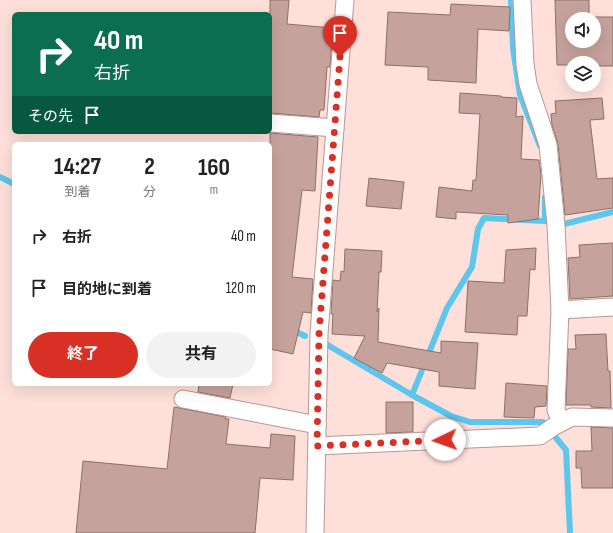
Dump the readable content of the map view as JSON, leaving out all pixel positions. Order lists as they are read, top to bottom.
{
  "page": {
    "turn": ["40 m", "右折"],
    "then": "その先",
    "eta": [
      "14:27",
      "到着",
      "2",
      "分",
      "160",
      "m"
    ],
    "list": [
      {
        "name": "右折",
        "value": "40 m"
      },
      {
        "name": "目的地に到着",
        "value": "120 m"
      }
    ],
    "buttons": ["終了", "共有"]
  }
}
